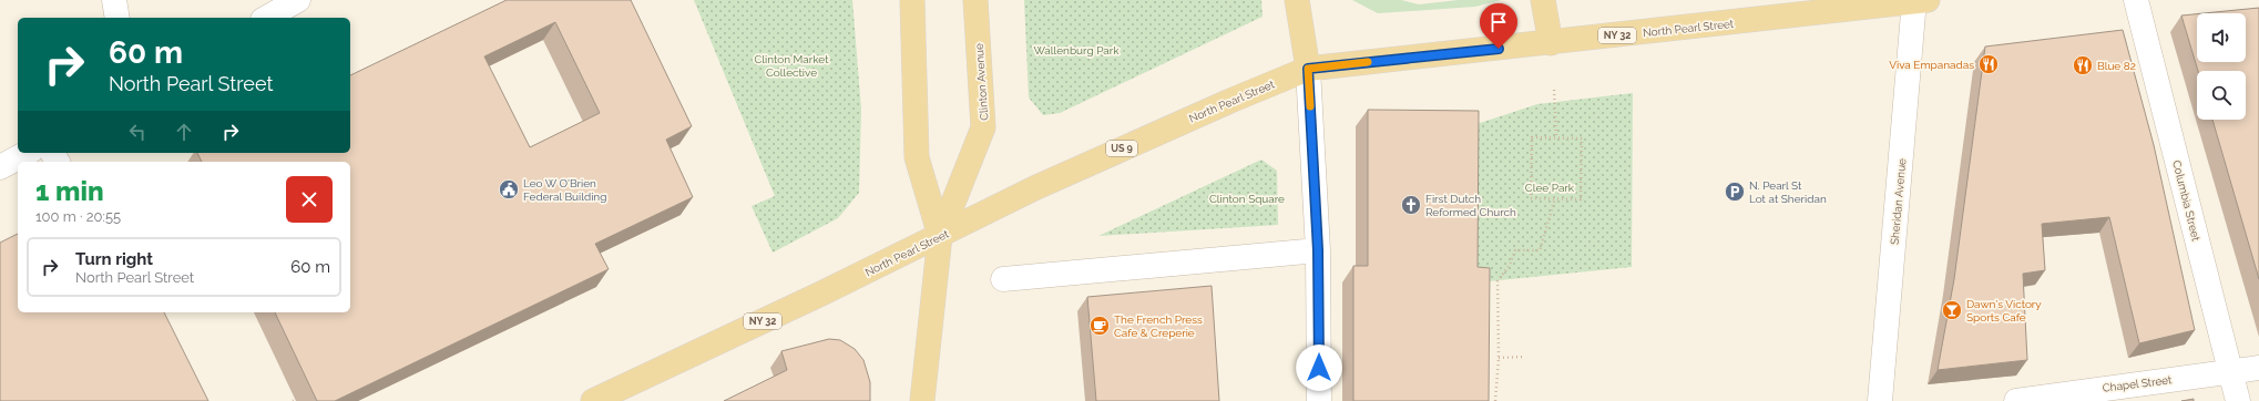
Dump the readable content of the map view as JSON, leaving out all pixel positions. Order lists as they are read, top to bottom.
{
  "streets": {
    "main road": [
      "North Pearl Street",
      "NY 32",
      "Clinton Avenue",
      "US 9"
    ],
    "street": ["Columbia Street", "Sheridan Avenue", "Chapel Street"]
  },
  "crossings": [
    ["North Pearl Street", "Clinton Avenue"],
    ["North Pearl Street", "Sheridan Avenue"],
    ["Columbia Street", "Chapel Street"]
  ],
  "parks": [
    "Wallenburg Park",
    "Clinton Market Collective",
    "Clee Park",
    "Clinton Square"
  ],
  "places": {
    "restaurant": ["Viva Empanadas", "Blue 82"],
    "public building": ["Leo W O'Brien Federal Building"],
    "parking": ["N. Pearl St Lot at Sheridan"],
    "church": ["First Dutch Reformed Church"],
    "bar": ["Dawn's Victory Sports Cafe"],
    "cafe": ["The French Press Cafe & Creperie"]
  },
  "page": {
    "turn": ["60 m", "North Pearl Street"],
    "heading": ["1 min", "100 m · 20:55"],
    "list": [
      {
        "name": "Turn right",
        "note": "North Pearl Street",
        "value": "60 m"
      }
    ]
  }
}
